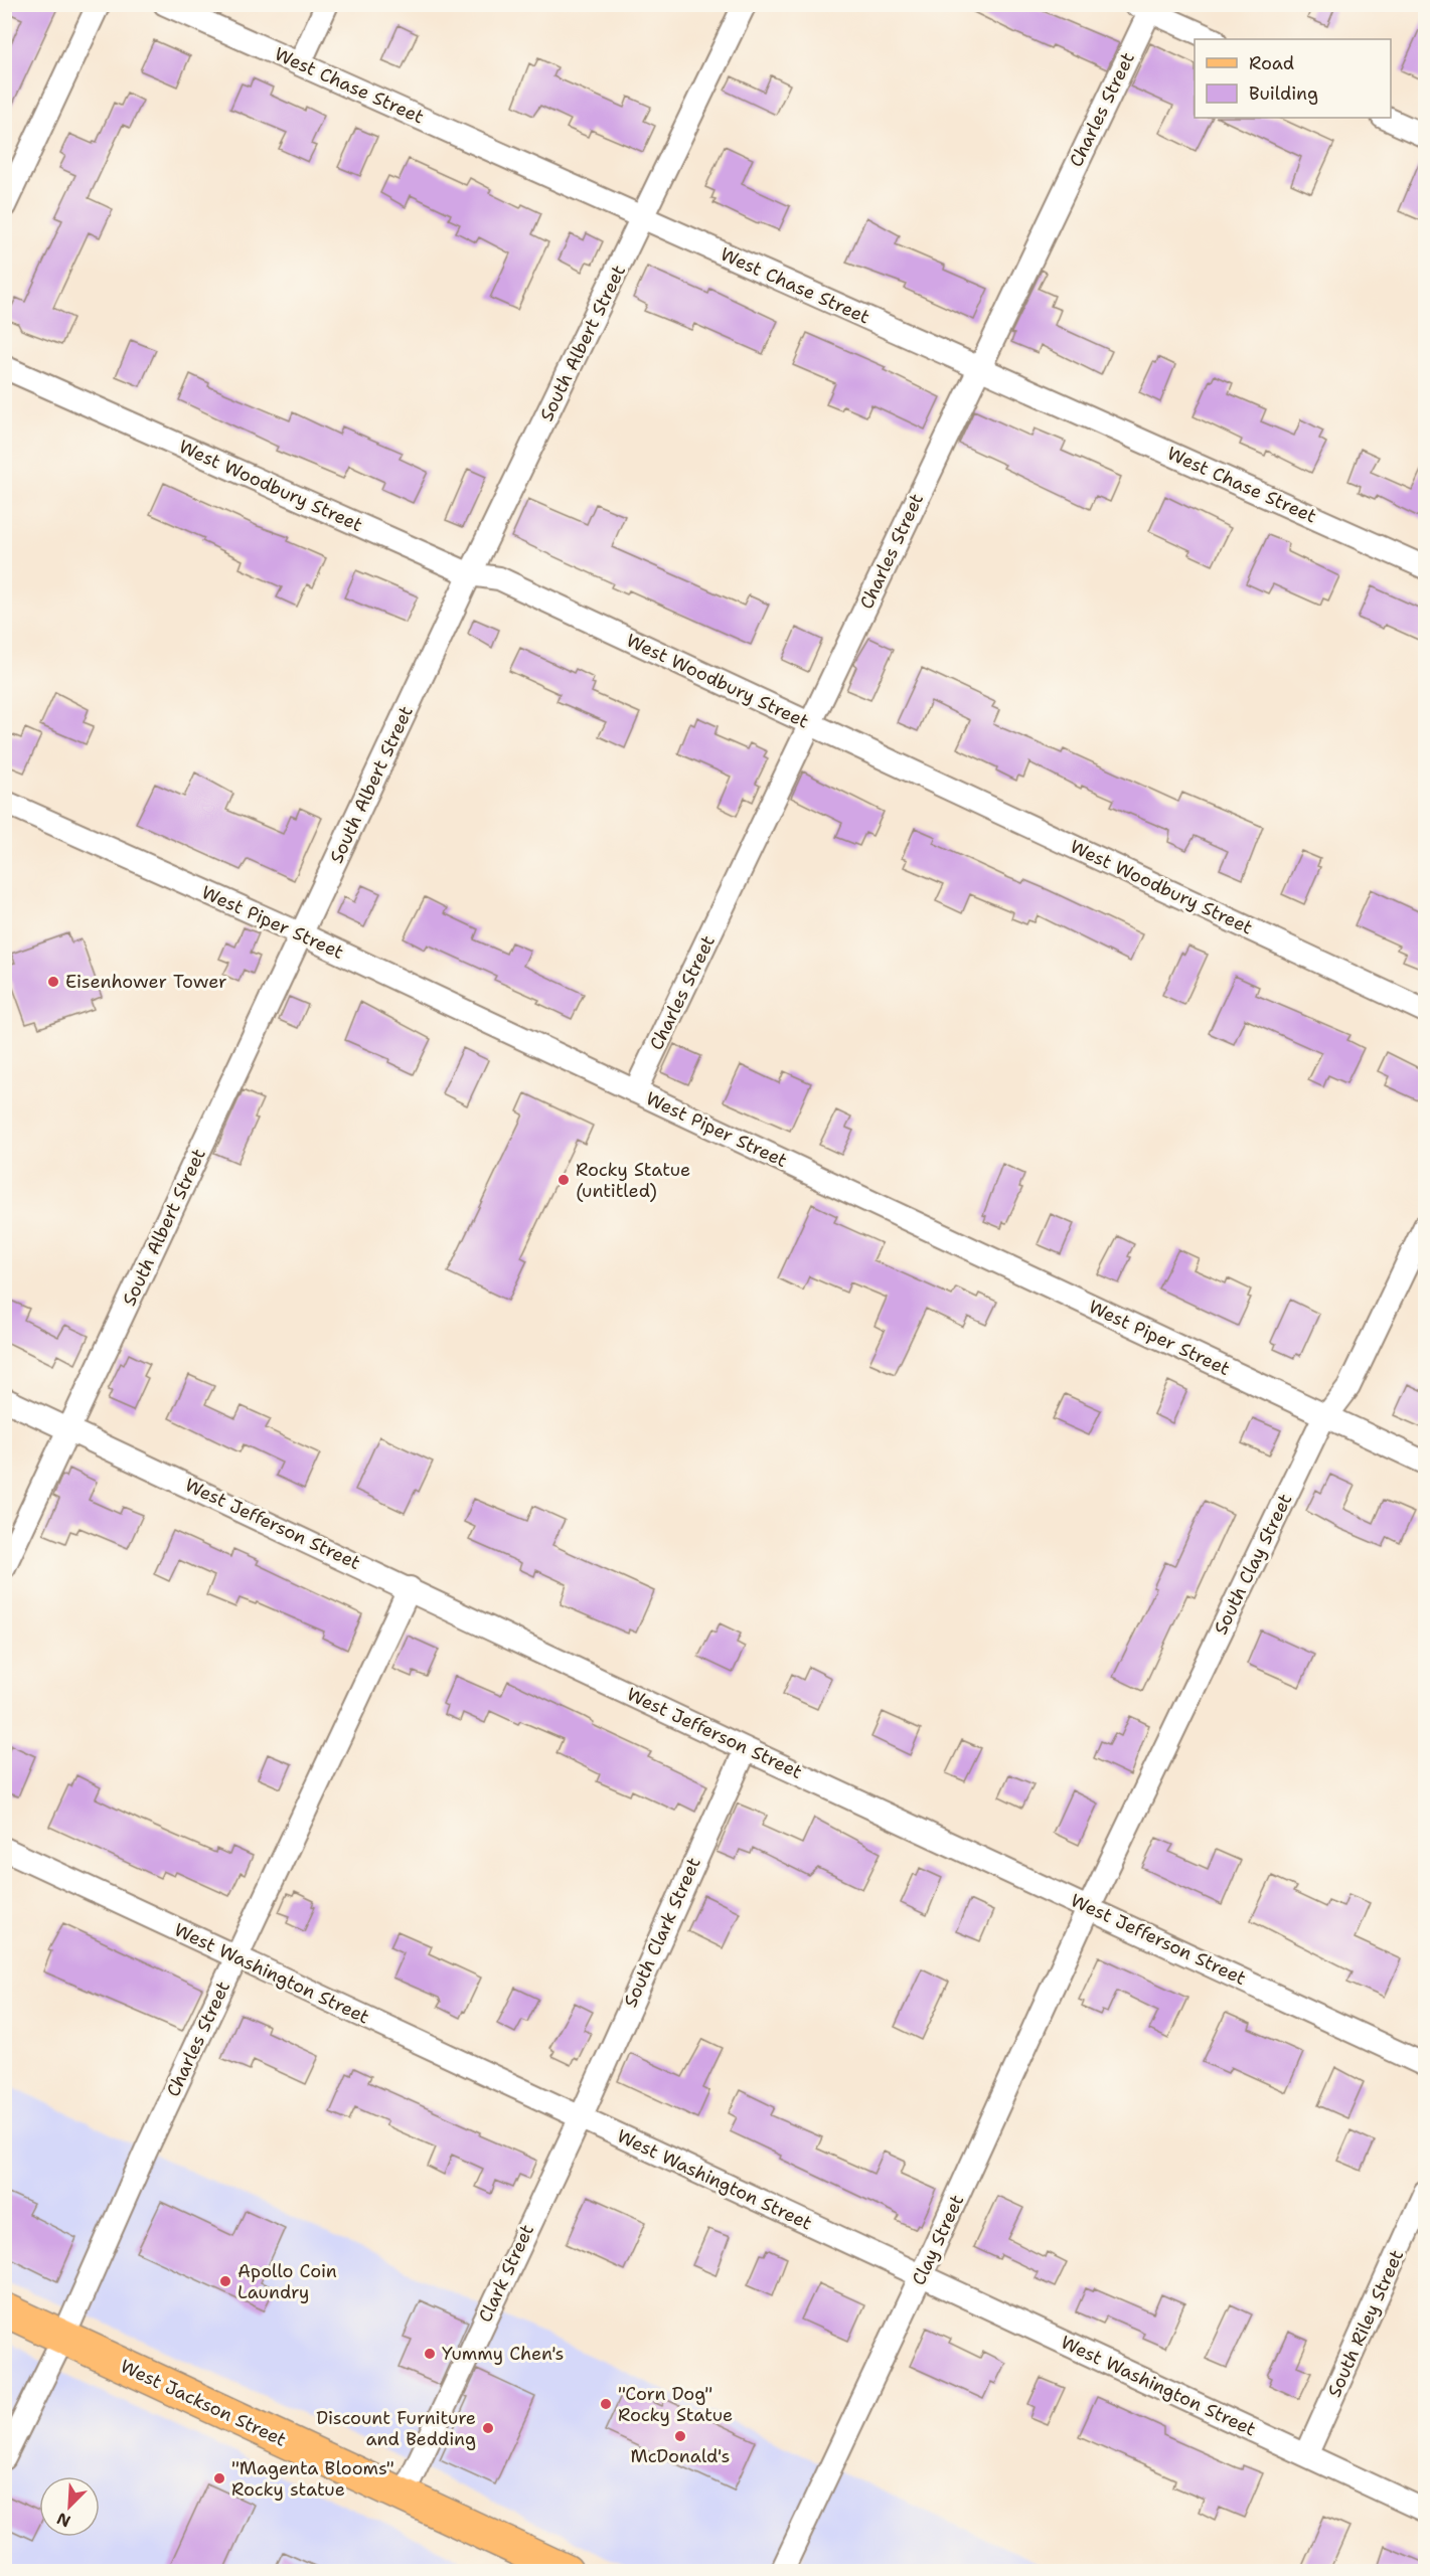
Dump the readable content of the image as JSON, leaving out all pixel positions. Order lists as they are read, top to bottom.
{
  "streets": {
    "main road": ["West Jackson Street"],
    "street": [
      "West Chase Street",
      "Charles Street",
      "South Albert Street",
      "West Woodbury Street",
      "West Piper Street",
      "West Jefferson Street",
      "South Clay Street",
      "South Clark Street",
      "West Washington Street",
      "Clay Street",
      "Clark Street",
      "South Riley Street"
    ]
  },
  "crossings": [
    ["West Chase Street", "Charles Street"],
    ["West Chase Street", "South Albert Street"],
    ["Charles Street", "West Woodbury Street"],
    ["Charles Street", "West Piper Street"],
    ["Charles Street", "West Jefferson Street"],
    ["Charles Street", "West Washington Street"],
    ["Charles Street", "West Jackson Street"],
    ["South Albert Street", "West Woodbury Street"],
    ["South Albert Street", "West Piper Street"],
    ["South Albert Street", "West Jefferson Street"],
    ["West Piper Street", "South Clay Street"],
    ["West Jefferson Street", "South Clay Street"],
    ["West Jefferson Street", "South Clark Street"],
    ["West Jefferson Street", "Clay Street"],
    ["South Clay Street", "Clay Street"],
    ["South Clark Street", "West Washington Street"],
    ["South Clark Street", "Clark Street"],
    ["West Washington Street", "Clay Street"],
    ["West Washington Street", "Clark Street"],
    ["West Washington Street", "South Riley Street"],
    ["Clark Street", "West Jackson Street"]
  ],
  "places": [
    "Eisenhower Tower",
    "Rocky Statue (untitled)",
    "Apollo Coin Laundry",
    "Yummy Chen's",
    "\"Corn Dog\" Rocky Statue",
    "Discount Furniture and Bedding",
    "McDonald's",
    "\"Magenta Blooms\" Rocky statue"
  ],
  "legend": ["Road", "Building"],
  "north": "bottom left"
}
